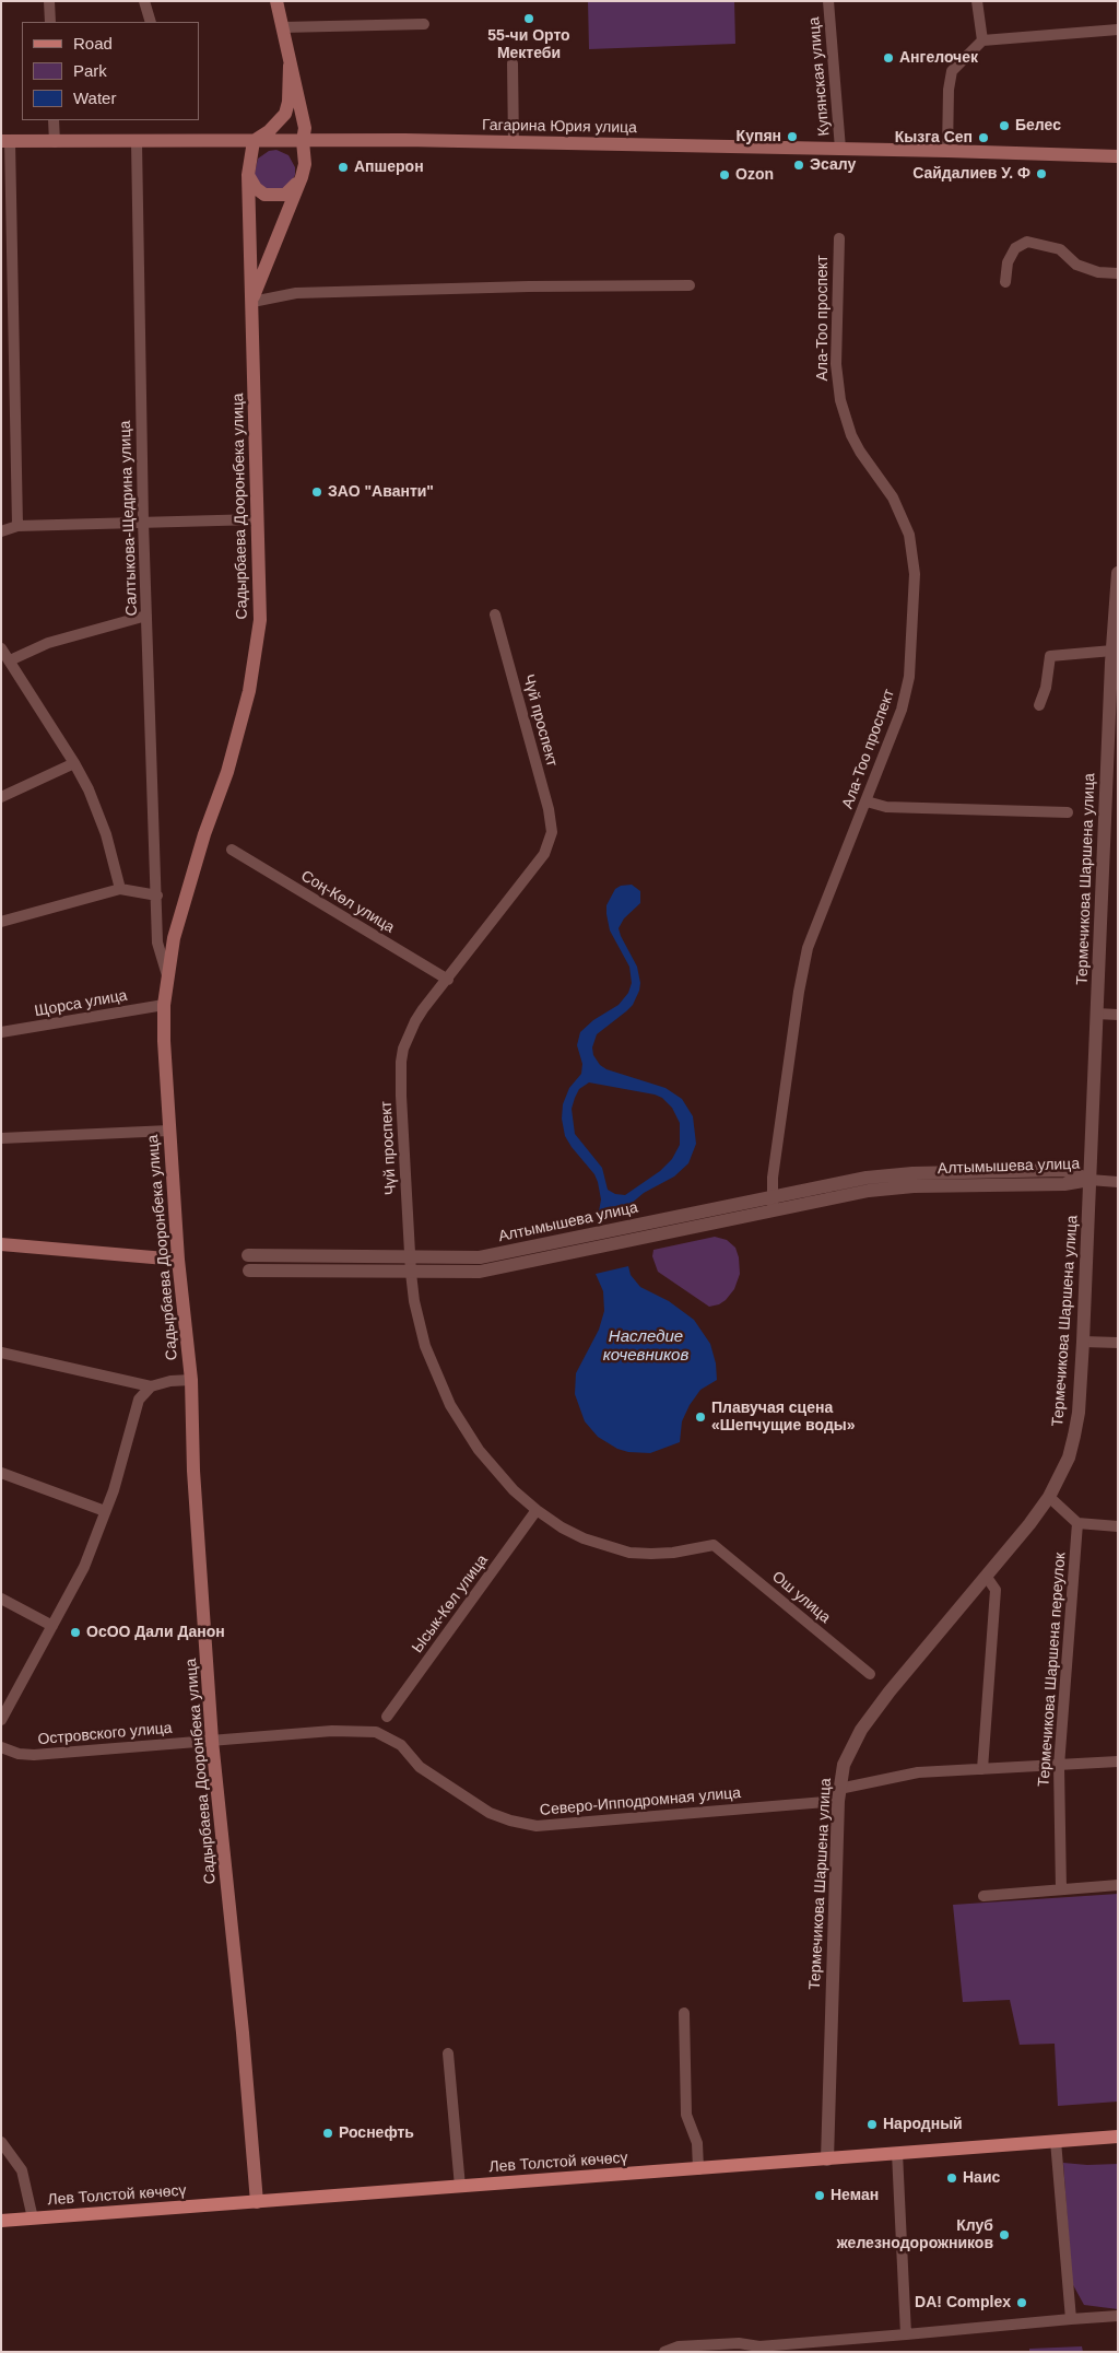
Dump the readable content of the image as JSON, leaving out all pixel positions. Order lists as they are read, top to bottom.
{
  "streets": {
    "main road": ["Гагарина Юрия улица", "Садырбаева Дооронбека улица", "Лев Толстой көчөсү"],
    "street": [
      "Купянская улица",
      "Ала-Тоо проспект",
      "Салтыкова-Щедрина улица",
      "Чүй проспект",
      "Термечикова Шаршена улица",
      "Соң-Көл улица",
      "Щорса улица",
      "Алтымышева улица",
      "Ош улица",
      "Ысык-Көл улица",
      "Термечикова Шаршена переулок",
      "Островского улица",
      "Северо-Ипподромная улица"
    ]
  },
  "crossings": [
    ["Купянская улица", "Гагарина Юрия улица"],
    ["Гагарина Юрия улица", "Садырбаева Дооронбека улица"],
    ["Гагарина Юрия улица", "Салтыкова-Щедрина улица"],
    ["Ала-Тоо проспект", "Алтымышева улица"],
    ["Садырбаева Дооронбека улица", "Салтыкова-Щедрина улица"],
    ["Садырбаева Дооронбека улица", "Щорса улица"],
    ["Садырбаева Дооронбека улица", "Островского улица"],
    ["Садырбаева Дооронбека улица", "Северо-Ипподромная улица"],
    ["Садырбаева Дооронбека улица", "Лев Толстой көчөсү"],
    ["Чүй проспект", "Соң-Көл улица"],
    ["Чүй проспект", "Алтымышева улица"],
    ["Чүй проспект", "Ош улица"],
    ["Чүй проспект", "Ысык-Көл улица"],
    ["Термечикова Шаршена улица", "Алтымышева улица"],
    ["Термечикова Шаршена улица", "Северо-Ипподромная улица"],
    ["Термечикова Шаршена улица", "Лев Толстой көчөсү"],
    ["Термечикова Шаршена переулок", "Северо-Ипподромная улица"],
    ["Островского улица", "Северо-Ипподромная улица"]
  ],
  "water": ["Наследие кочевников"],
  "places": [
    "55-чи Орто Мектеби",
    "Ангелочек",
    "Белес",
    "Купян",
    "Кызга Сеп",
    "Эсалу",
    "Апшерон",
    "Сайдалиев У. Ф",
    "Ozon",
    "ЗАО \"Аванти\"",
    "Плавучая сцена «Шепчущие воды»",
    "ОсОО Дали Данон",
    "Народный",
    "Роснефть",
    "Наис",
    "Неман",
    "Клуб железнодорожников",
    "DA! Complex"
  ],
  "legend": ["Road", "Park", "Water"]
}
